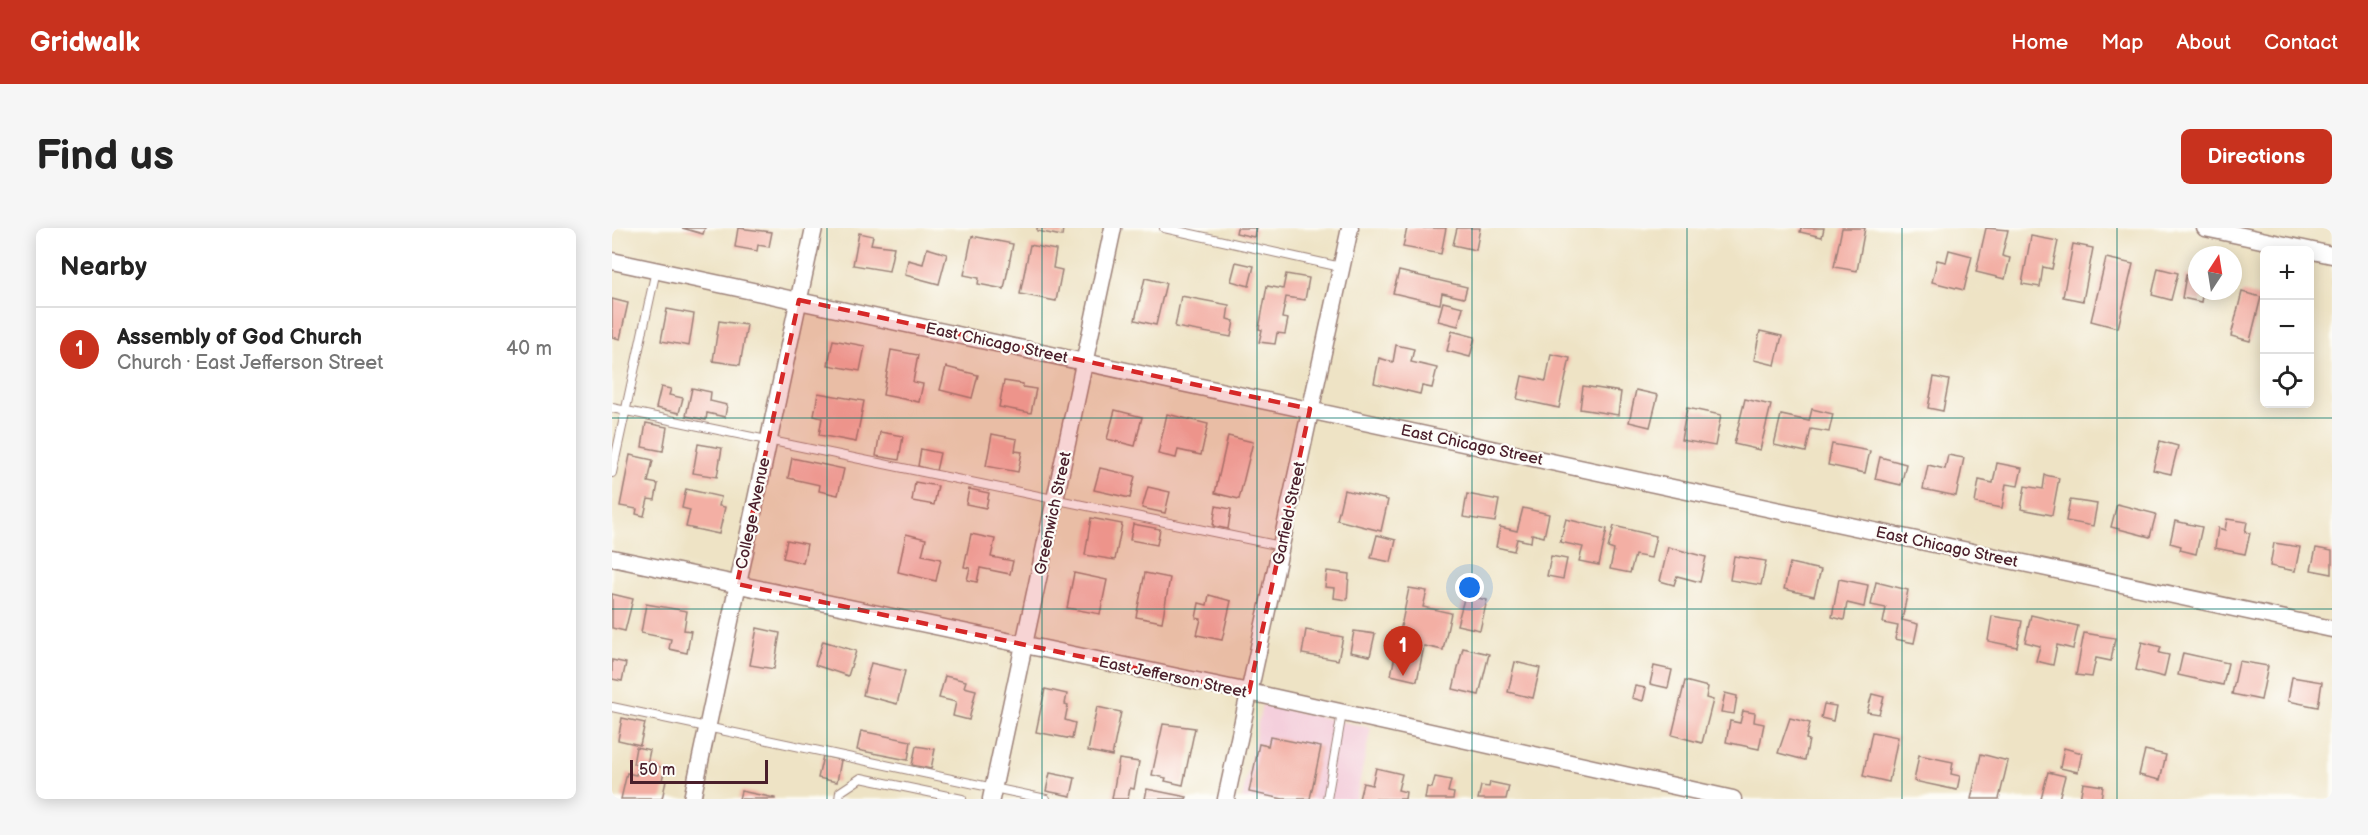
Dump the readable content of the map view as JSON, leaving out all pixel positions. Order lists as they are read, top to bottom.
{
  "streets": {
    "street": [
      "East Chicago Street",
      "College Avenue",
      "Greenwich Street",
      "Garfield Street",
      "East Jefferson Street"
    ]
  },
  "crossings": [
    ["East Chicago Street", "College Avenue"],
    ["East Chicago Street", "Greenwich Street"],
    ["East Chicago Street", "Garfield Street"],
    ["College Avenue", "East Jefferson Street"],
    ["Greenwich Street", "East Jefferson Street"],
    ["Garfield Street", "East Jefferson Street"]
  ],
  "scale_bar": "50 m",
  "north": "top",
  "page": {
    "header": "Gridwalk",
    "nav": [
      "Home",
      "Map",
      "About",
      "Contact"
    ],
    "buttons": "Directions",
    "title": "Find us",
    "heading": "Nearby",
    "map_buttons": ["+", "−"],
    "list": [
      {
        "mark": "1",
        "name": "Assembly of God Church",
        "note": "Church · East Jefferson Street",
        "value": "40 m"
      }
    ],
    "pins": "1",
    "scale": "50 m"
  }
}
